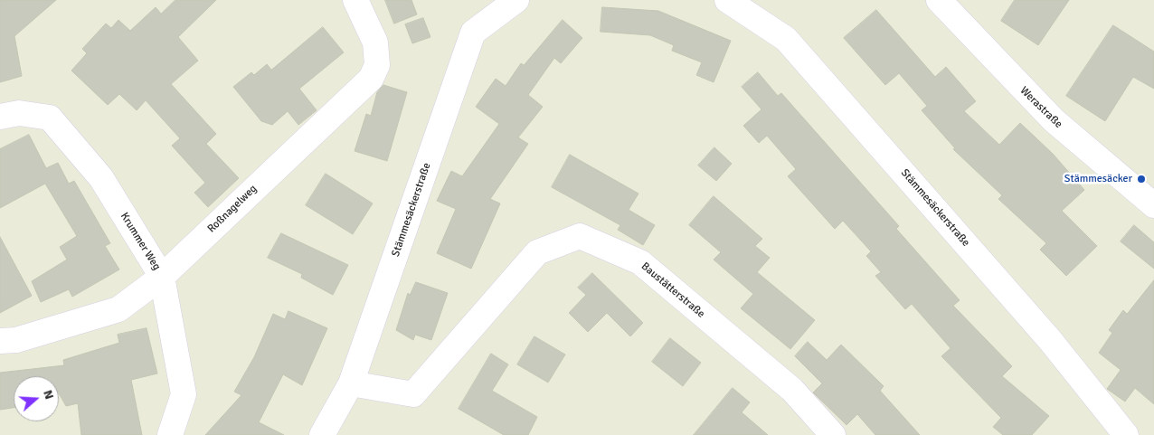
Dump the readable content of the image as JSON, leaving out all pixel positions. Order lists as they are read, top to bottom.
{
  "streets": {
    "street": [
      "Werastraße",
      "Stämmesäckerstraße",
      "Roßnagelweg",
      "Krummer Weg",
      "Baustätterstraße"
    ]
  },
  "crossings": [
    ["Stämmesäckerstraße", "Baustätterstraße"],
    ["Roßnagelweg", "Krummer Weg"]
  ],
  "places": ["Stämmesäcker"],
  "north": "right"
}
